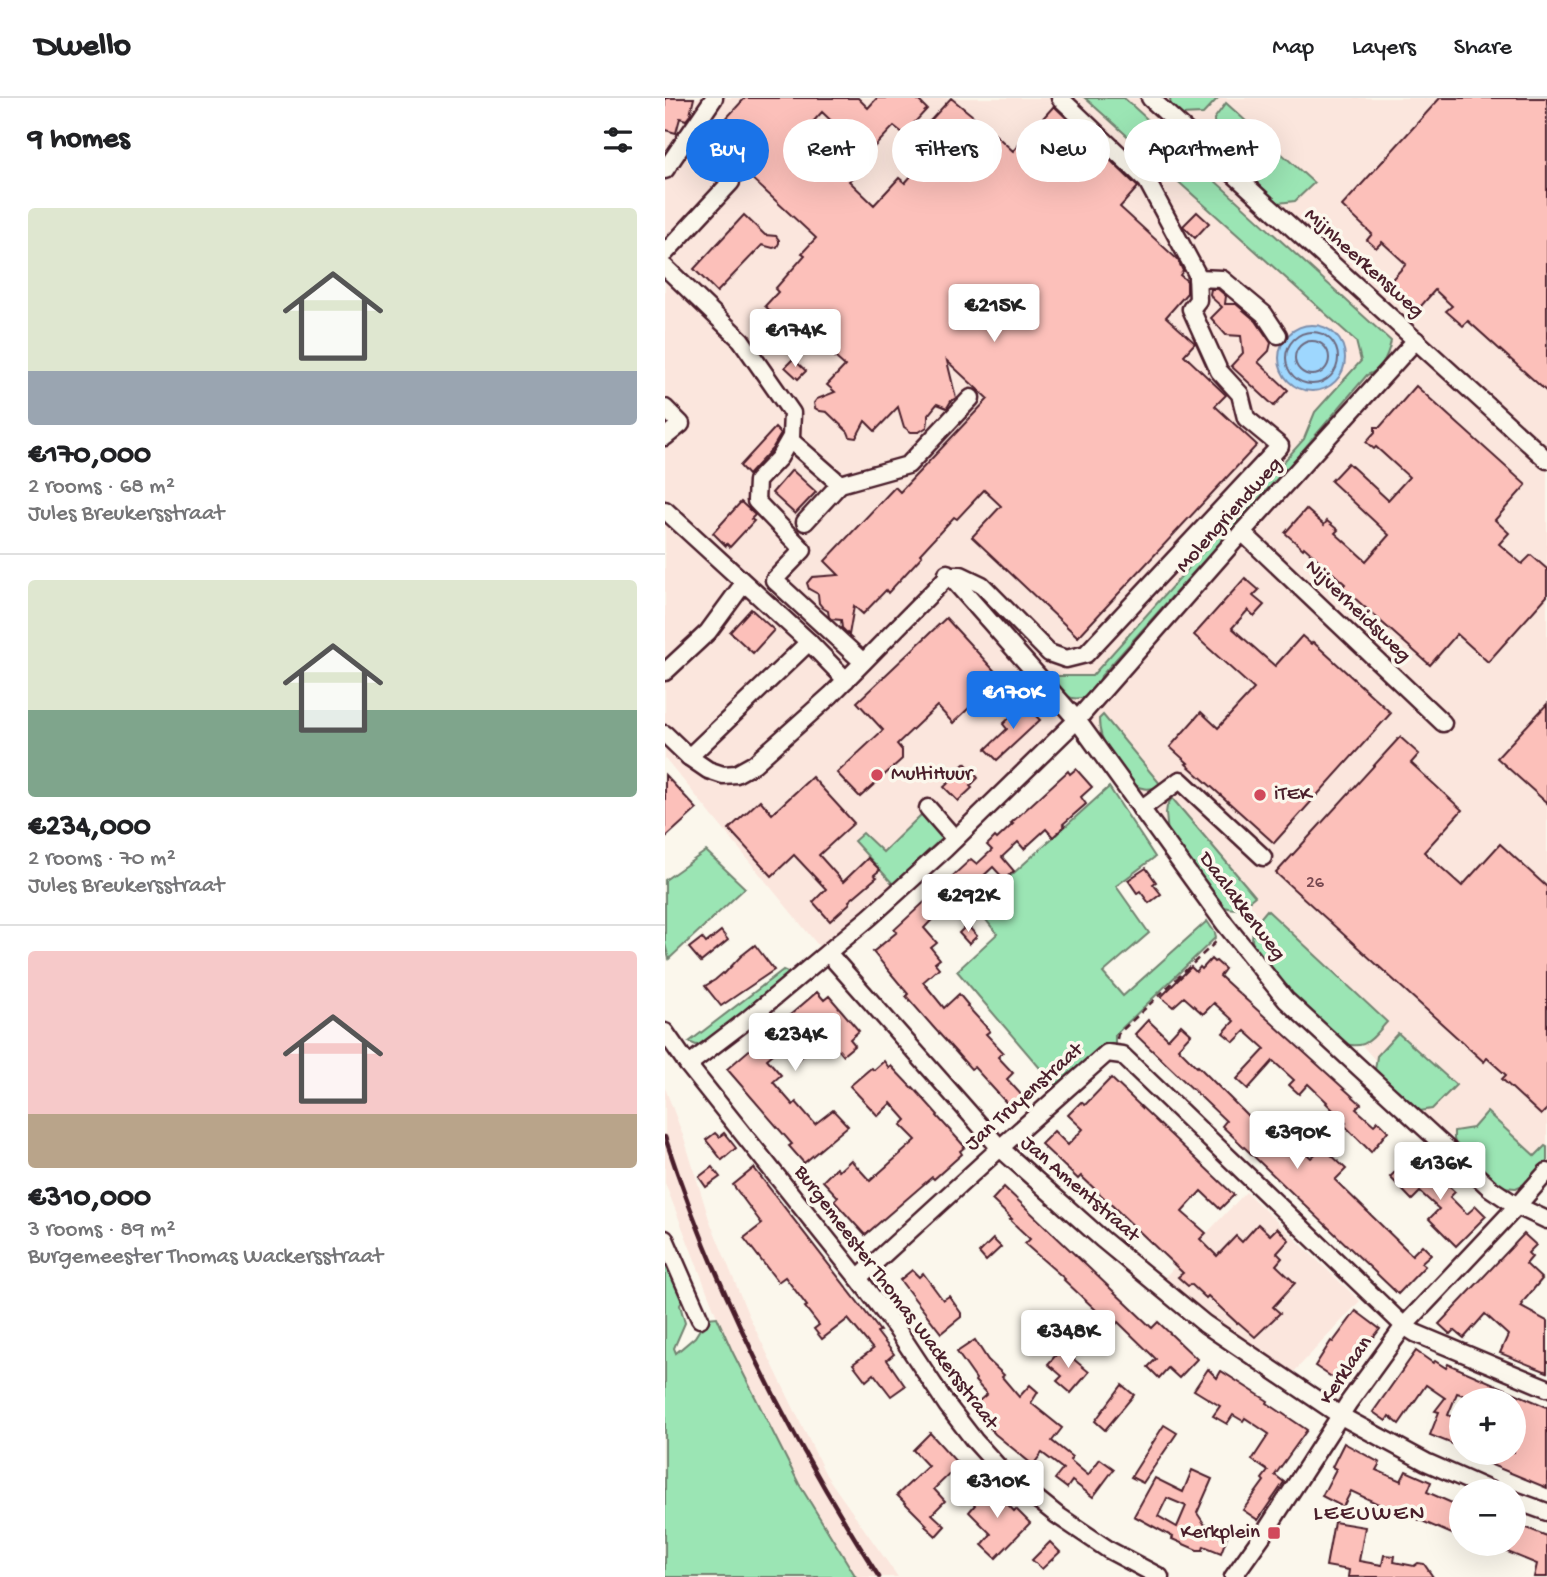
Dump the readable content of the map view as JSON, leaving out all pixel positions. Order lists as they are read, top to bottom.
{
  "streets": {
    "street": [
      "Mijnheerkensweg",
      "Molengriendweg",
      "Nijverheidsweg",
      "Daalakkerweg",
      "Jan Truyenstraat",
      "Jan Amentstraat",
      "Burgemeester Thomas Wackersstraat",
      "Kerklaan"
    ]
  },
  "crossings": [
    ["Mijnheerkensweg", "Molengriendweg"],
    ["Molengriendweg", "Nijverheidsweg"],
    ["Molengriendweg", "Daalakkerweg"],
    ["Molengriendweg", "Jan Amentstraat"],
    ["Molengriendweg", "Burgemeester Thomas Wackersstraat"],
    ["Daalakkerweg", "Kerklaan"],
    ["Jan Truyenstraat", "Jan Amentstraat"],
    ["Jan Truyenstraat", "Burgemeester Thomas Wackersstraat"],
    ["Jan Truyenstraat", "Kerklaan"],
    ["Jan Amentstraat", "Kerklaan"]
  ],
  "districts": ["LEEUWEN"],
  "places": {
    "other": ["MultiHuur", "iTEK"],
    "transit": ["Kerkplein"]
  },
  "house_numbers": ["26"],
  "page": {
    "header": "Dwello",
    "nav": ["Map", "Layers", "Share"],
    "heading": "9 homes",
    "chip": [
      "Buy",
      "Rent",
      "Filters",
      "New",
      "Apartment"
    ],
    "list": [
      {
        "name": "€170,000",
        "note": "2 rooms · 68 m² · Jules Breukersstraat"
      },
      {
        "name": "€234,000",
        "note": "2 rooms · 70 m² · Jules Breukersstraat"
      },
      {
        "name": "€310,000",
        "note": "3 rooms · 89 m² · Burgemeester Thomas Wackersstraat"
      }
    ],
    "price": [
      "€215K",
      "€174K",
      "€170K",
      "€292K",
      "€234K",
      "€390K",
      "€136K",
      "€348K",
      "€310K"
    ],
    "map_buttons": ["+", "−"]
  }
}
